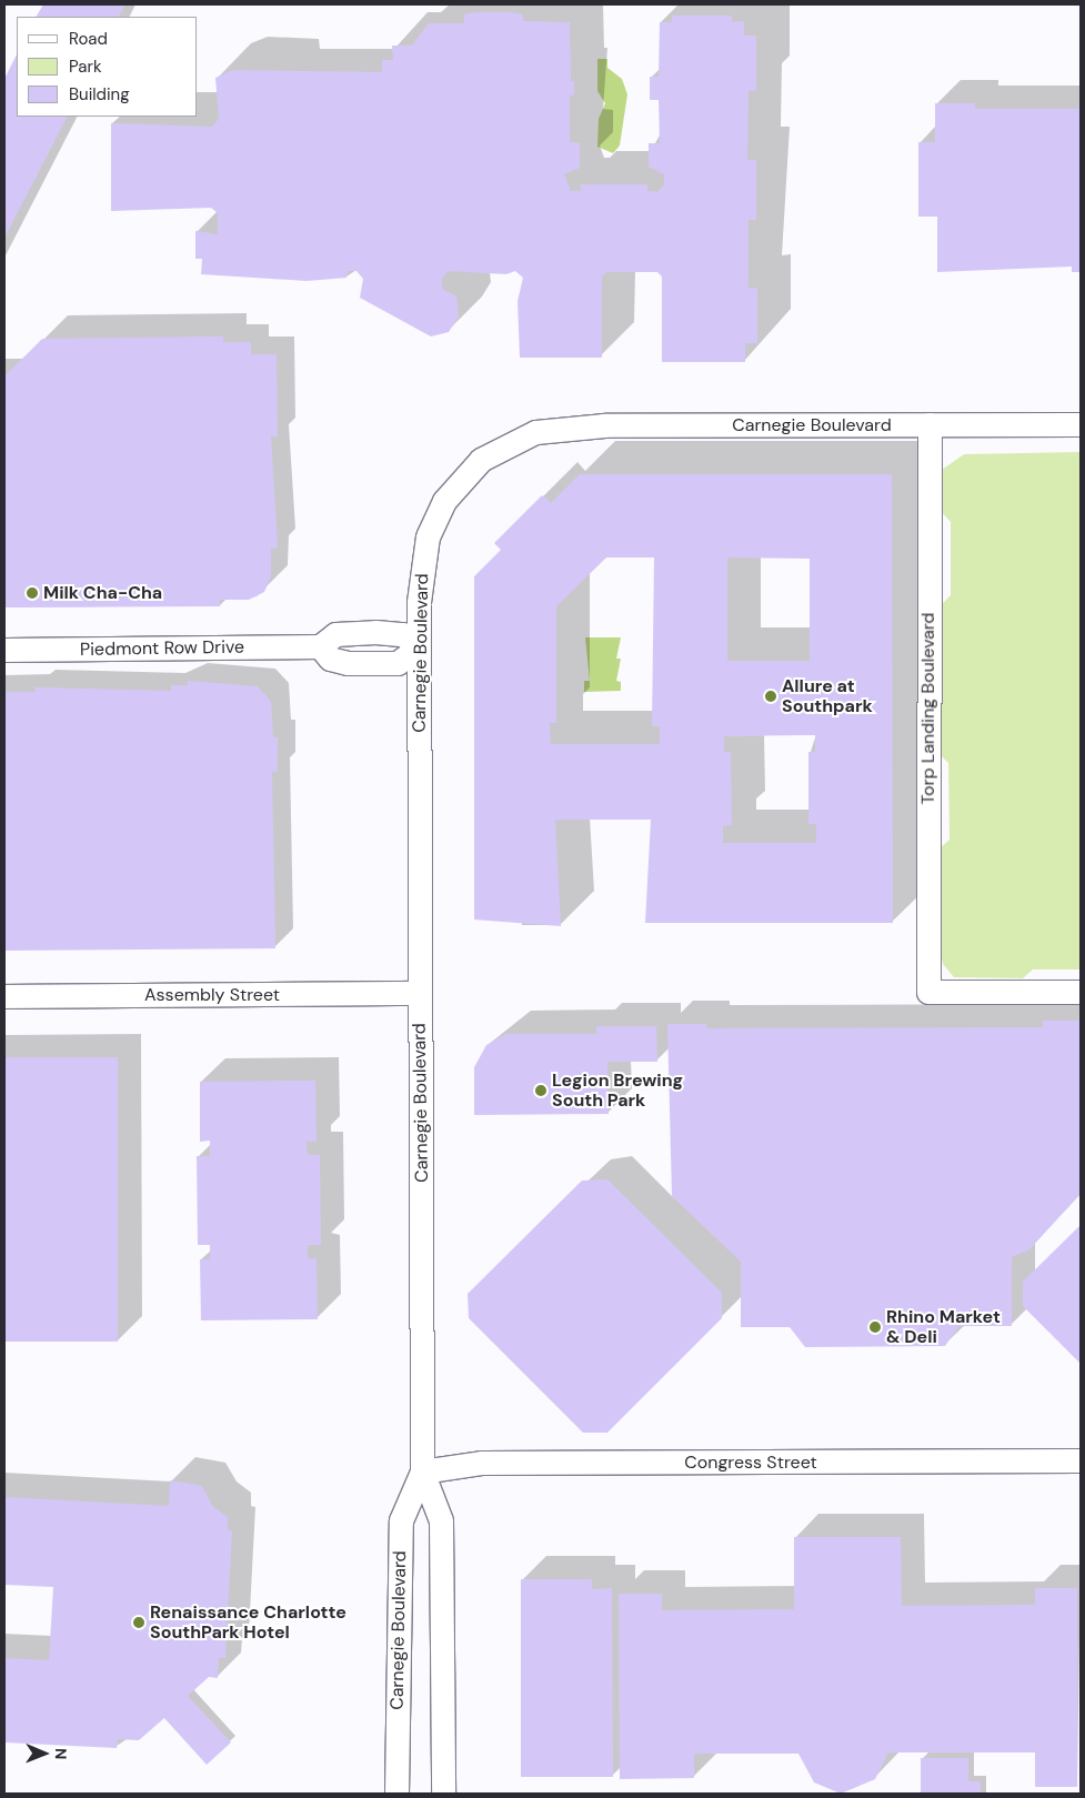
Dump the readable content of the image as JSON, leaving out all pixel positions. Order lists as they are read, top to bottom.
{
  "streets": {
    "street": [
      "Carnegie Boulevard",
      "Piedmont Row Drive",
      "Torp Landing Boulevard",
      "Assembly Street",
      "Congress Street"
    ]
  },
  "crossings": [
    ["Carnegie Boulevard", "Torp Landing Boulevard"],
    ["Carnegie Boulevard", "Assembly Street"],
    ["Carnegie Boulevard", "Congress Street"]
  ],
  "places": [
    "Milk Cha-Cha",
    "Allure at Southpark",
    "Legion Brewing South Park",
    "Rhino Market & Deli",
    "Renaissance Charlotte SouthPark Hotel"
  ],
  "legend": ["Road", "Park", "Building"],
  "north": "right"
}
